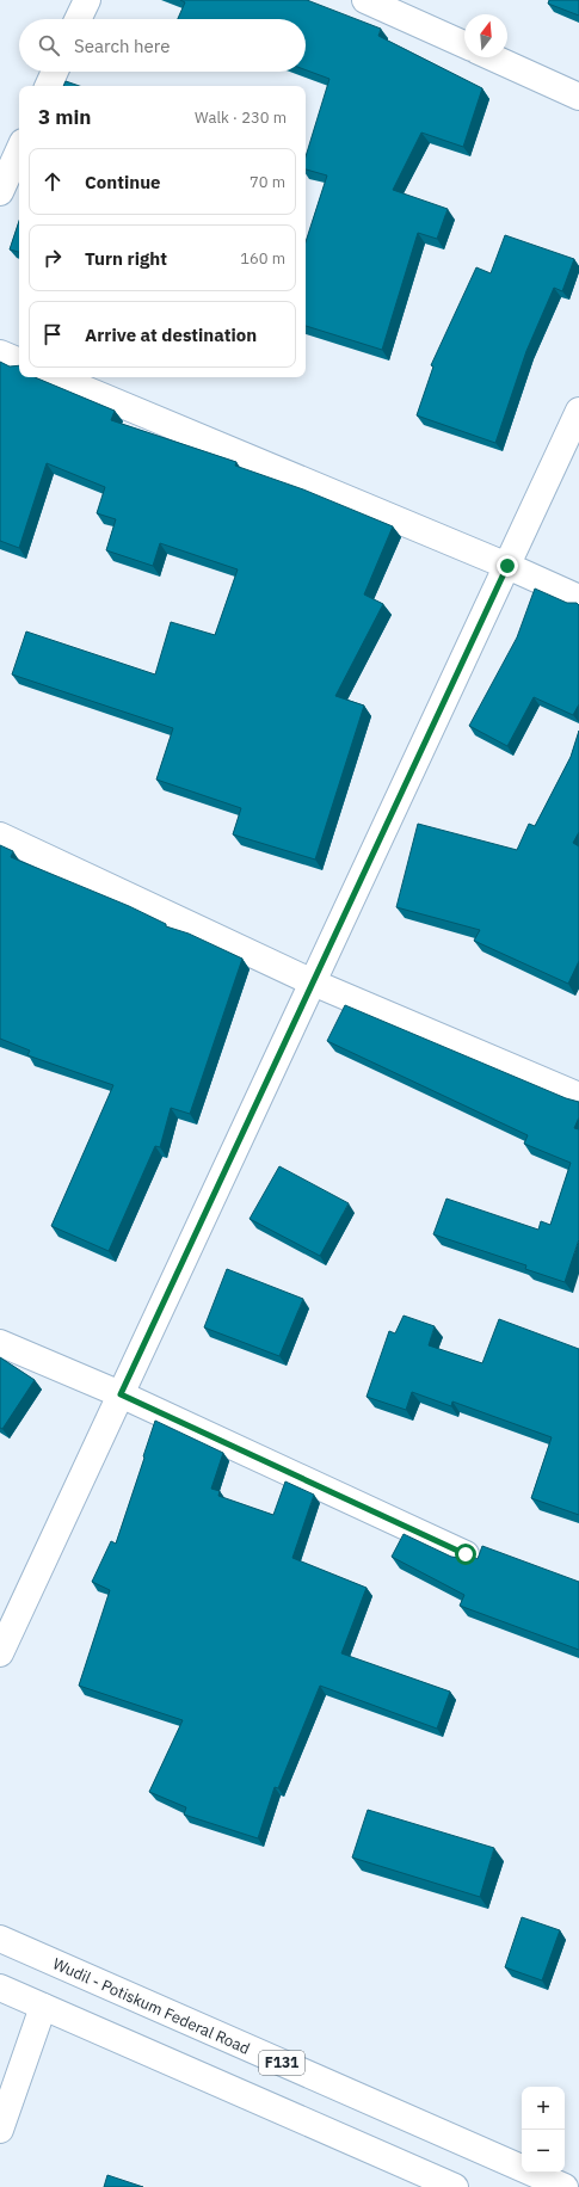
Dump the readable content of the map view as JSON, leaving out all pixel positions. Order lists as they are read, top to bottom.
{
  "streets": {
    "street": ["Wudil - Potiskum Federal Road", "F131"]
  },
  "north": "top",
  "page": {
    "search": "Search here",
    "heading": ["3 min", "Walk · 230 m"],
    "list": [
      ["Continue", "70 m"],
      ["Turn right", "160 m"],
      "Arrive at destination"
    ],
    "map_buttons": ["+", "−"]
  }
}
